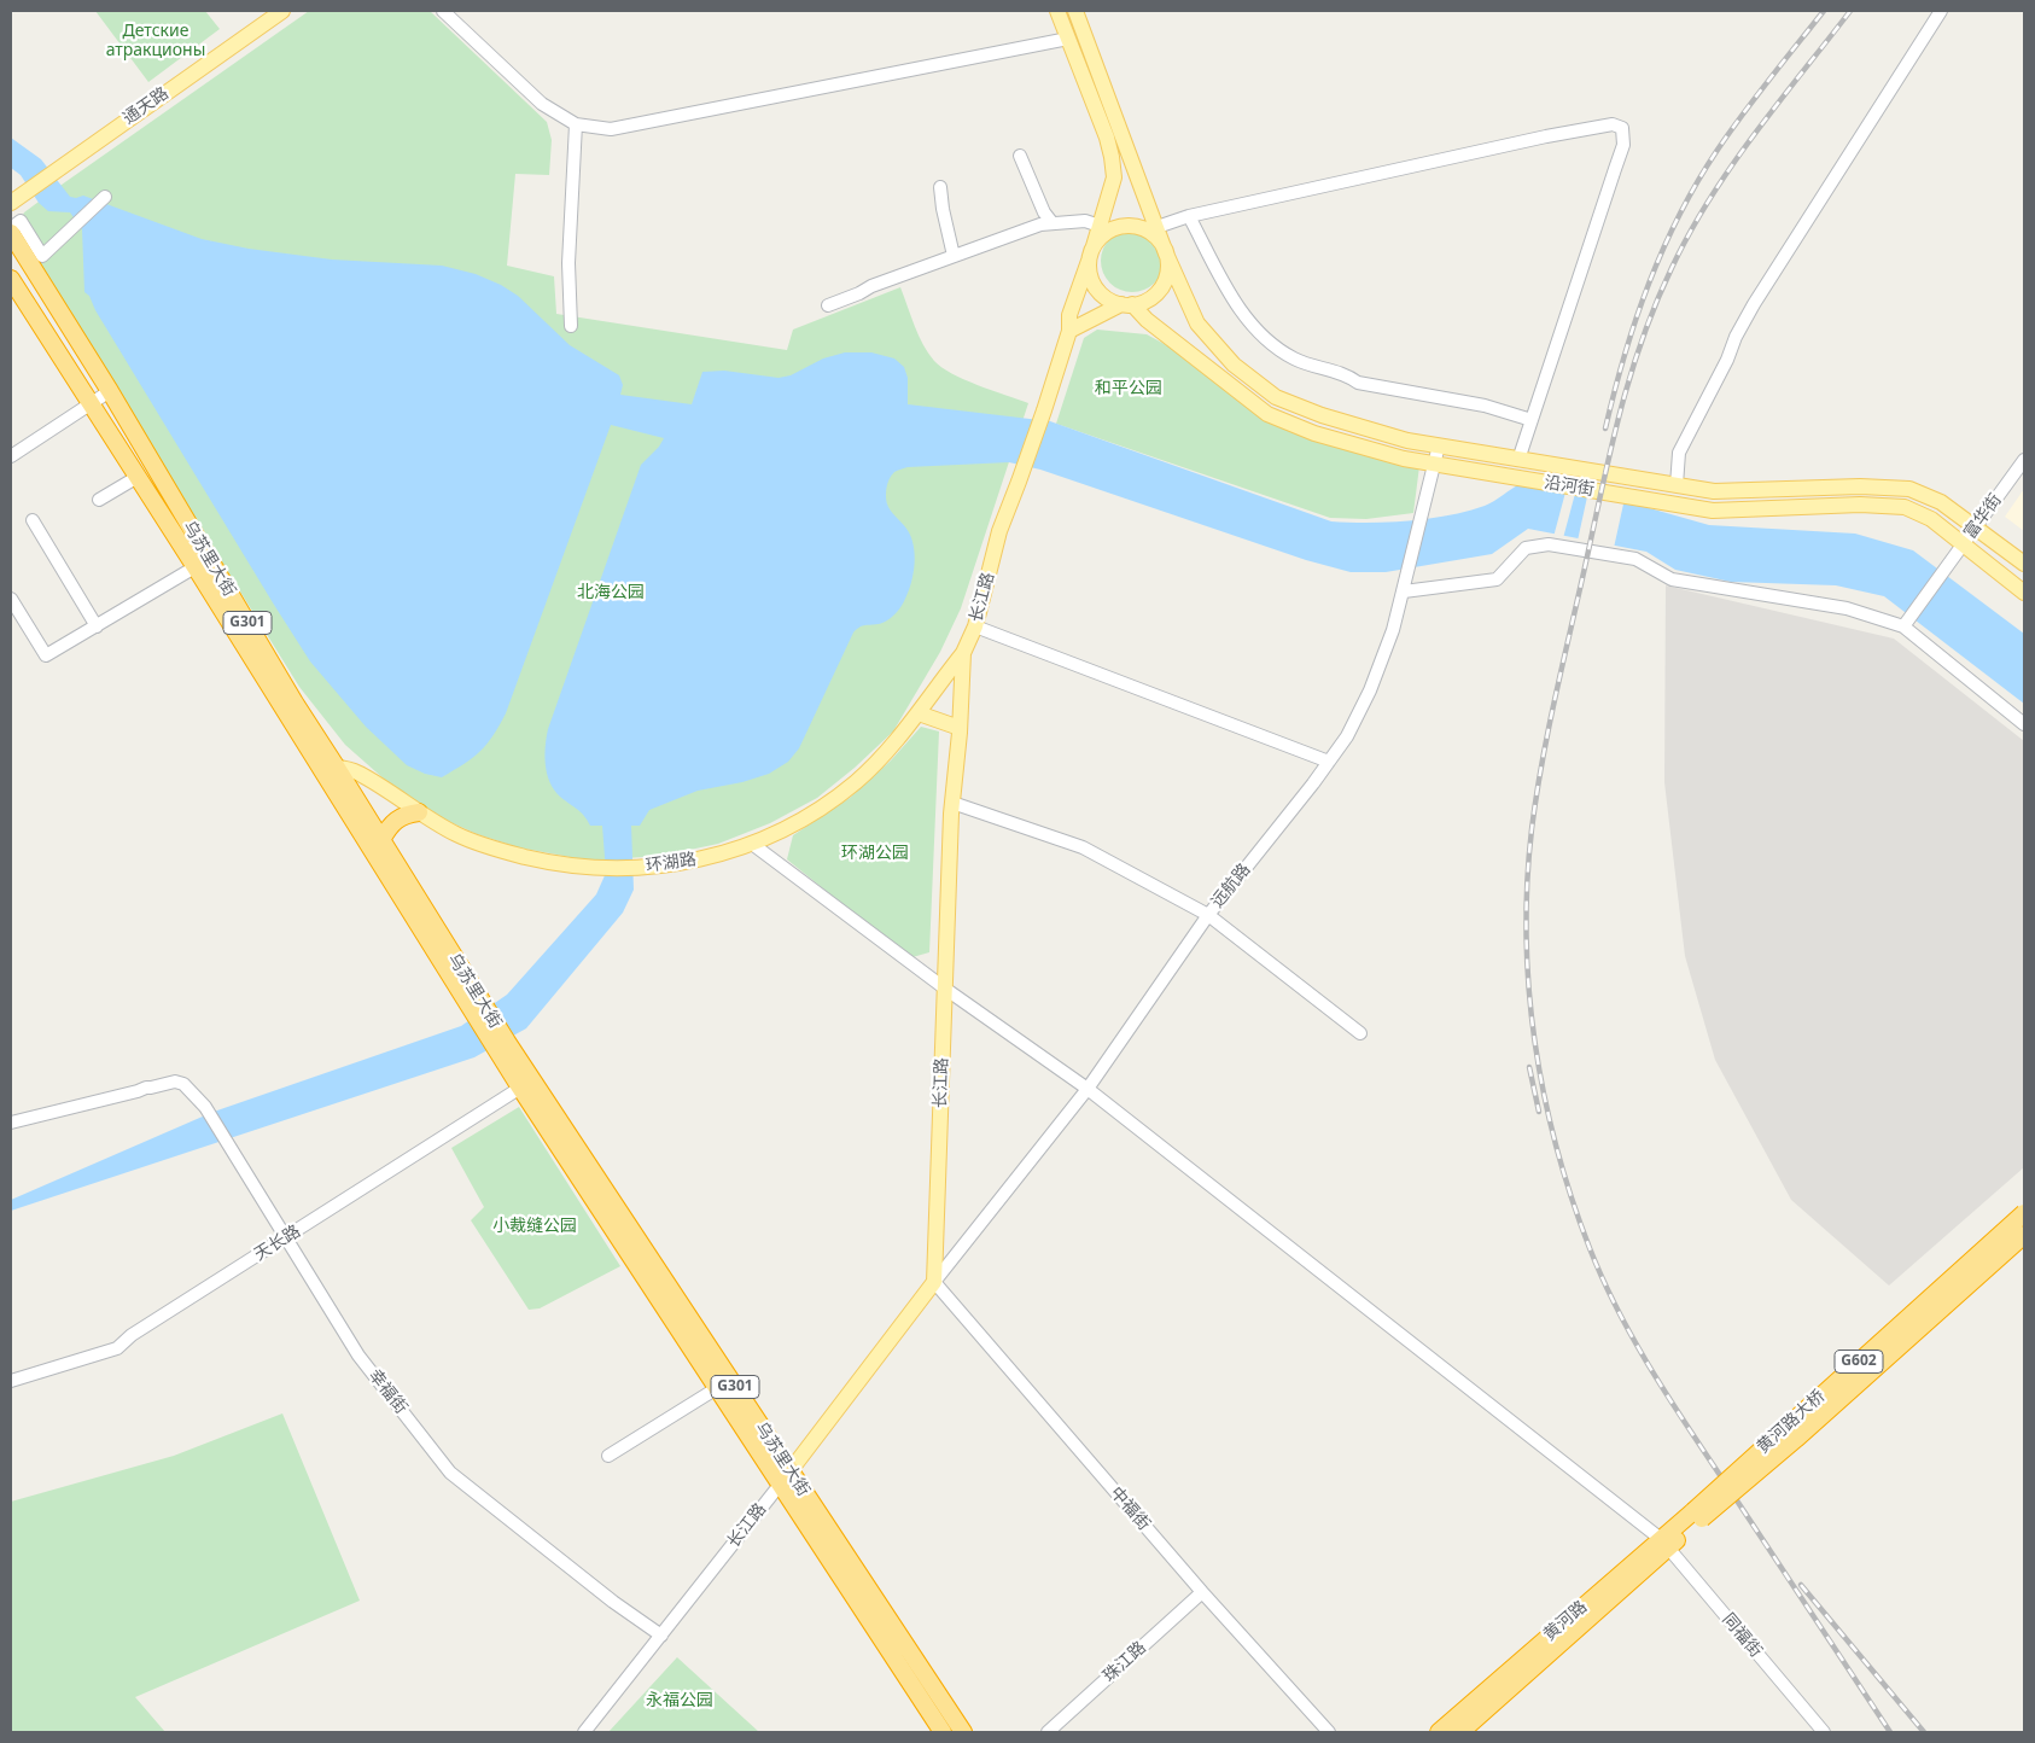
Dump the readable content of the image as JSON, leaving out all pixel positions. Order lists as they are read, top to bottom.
{
  "streets": {
    "highway": [
      "乌苏里大街",
      "G301",
      "G602",
      "黄河路大桥",
      "黄河路"
    ],
    "main road": [
      "通天路",
      "沿河街",
      "长江路",
      "环湖路"
    ],
    "street": [
      "富华街",
      "远航路",
      "天长路",
      "幸福街",
      "中福街",
      "同福街",
      "珠江路"
    ]
  },
  "crossings": [
    ["沿河街", "富华街"],
    ["沿河街", "长江路"],
    ["沿河街", "远航路"],
    ["乌苏里大街", "长江路"],
    ["乌苏里大街", "环湖路"],
    ["乌苏里大街", "天长路"],
    ["长江路", "环湖路"],
    ["长江路", "远航路"],
    ["长江路", "幸福街"],
    ["长江路", "中福街"],
    ["长江路", "同福街"],
    ["环湖路", "同福街"],
    ["远航路", "中福街"],
    ["远航路", "同福街"],
    ["天长路", "幸福街"],
    ["黄河路大桥", "黄河路"],
    ["中福街", "珠江路"],
    ["黄河路", "同福街"]
  ],
  "parks": [
    "Детские атракционы",
    "和平公园",
    "北海公园",
    "环湖公园",
    "小裁缝公园",
    "永福公园"
  ]
}
